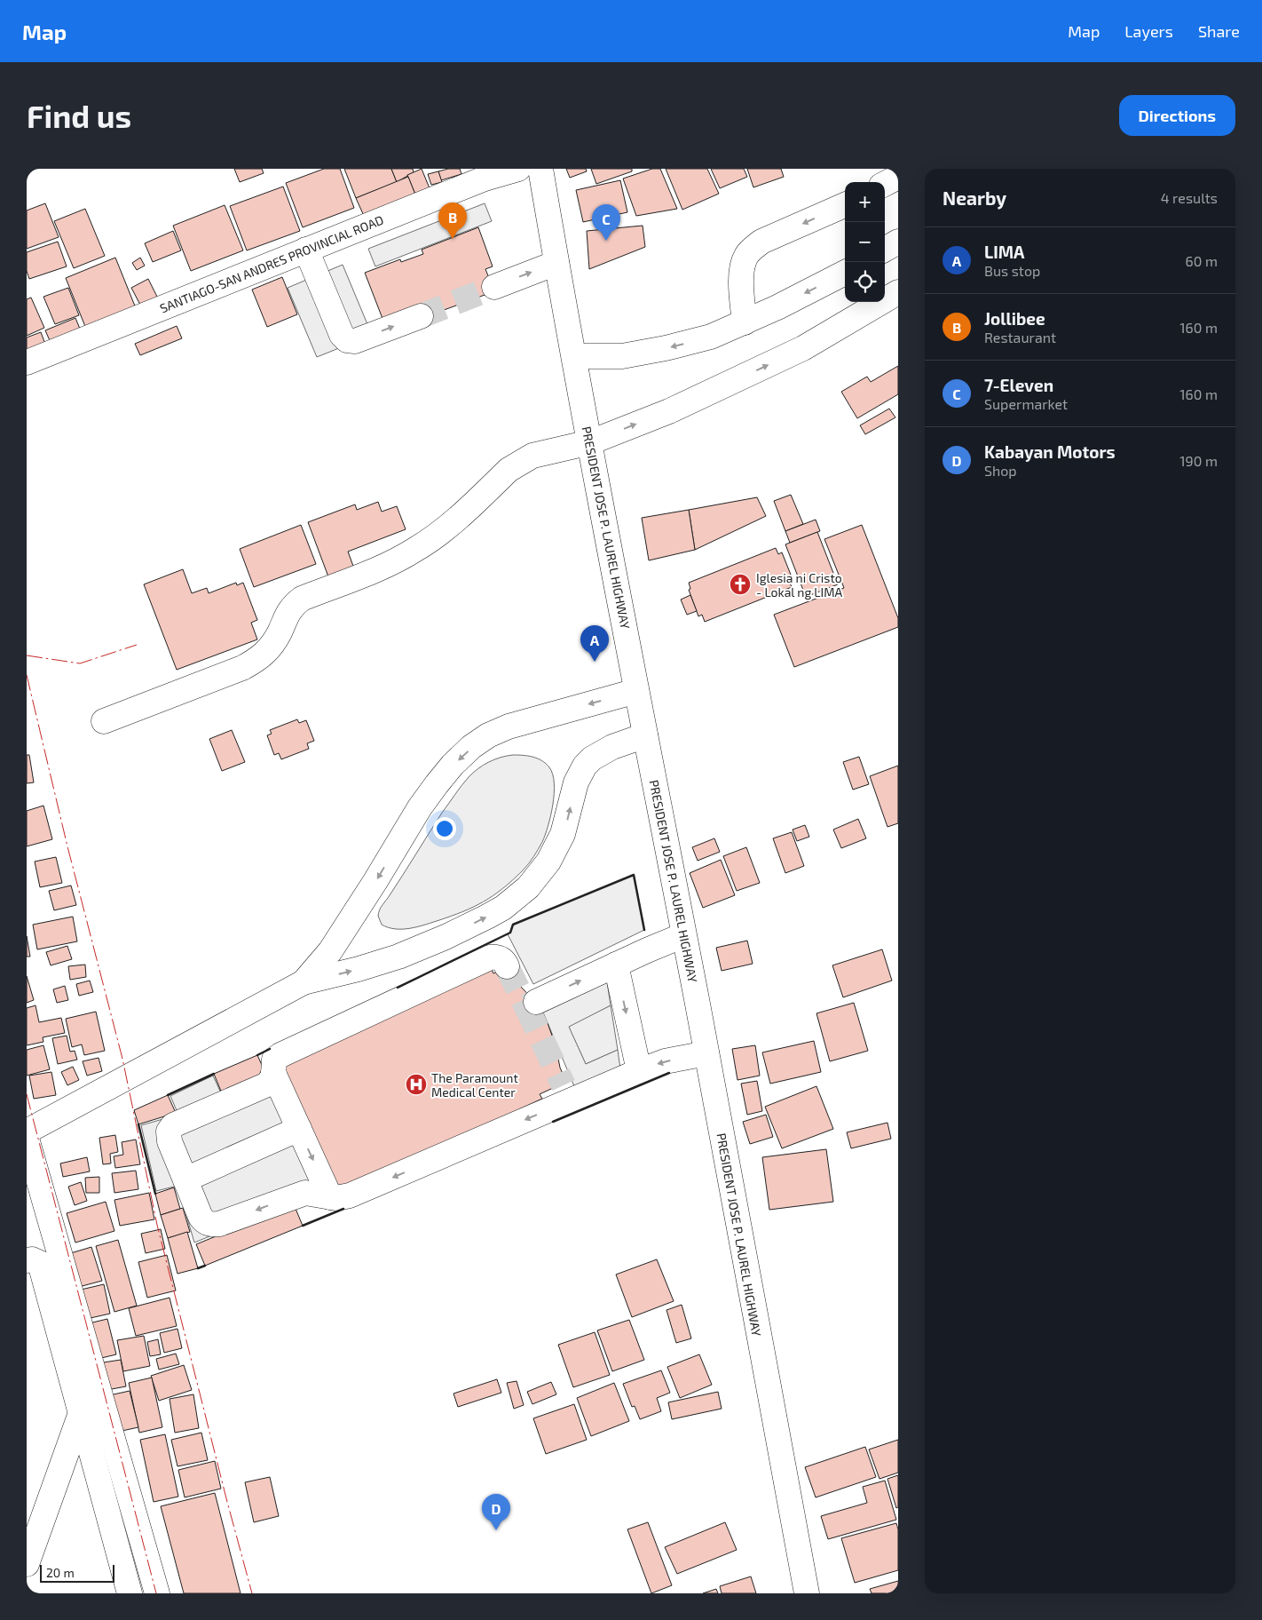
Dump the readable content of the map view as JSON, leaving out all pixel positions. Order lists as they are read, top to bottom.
{
  "streets": {
    "main road": ["SANTIAGO-SAN ANDRES PROVINCIAL ROAD", "PRESIDENT JOSE P. LAUREL HIGHWAY"]
  },
  "places": {
    "church": ["Iglesia ni Cristo - Lokal ng LIMA"],
    "hospital": ["The Paramount Medical Center"]
  },
  "scale_bar": "20 m",
  "page": {
    "header": "Map",
    "nav": ["Map", "Layers", "Share"],
    "buttons": "Directions",
    "title": "Find us",
    "heading": ["Nearby", "4 results"],
    "map_buttons": ["+", "−"],
    "pins": [
      "B",
      "C",
      "A",
      "D"
    ],
    "list": [
      {
        "mark": "A",
        "name": "LIMA",
        "note": "Bus stop",
        "value": "60 m"
      },
      {
        "mark": "B",
        "name": "Jollibee",
        "note": "Restaurant",
        "value": "160 m"
      },
      {
        "mark": "C",
        "name": "7-Eleven",
        "note": "Supermarket",
        "value": "160 m"
      },
      {
        "mark": "D",
        "name": "Kabayan Motors",
        "note": "Shop",
        "value": "190 m"
      }
    ],
    "scale": "20 m"
  }
}
